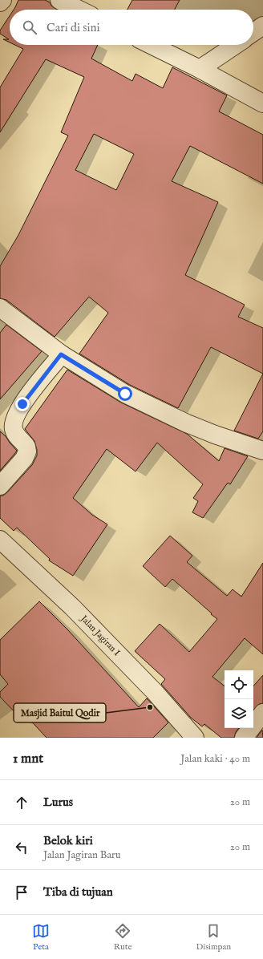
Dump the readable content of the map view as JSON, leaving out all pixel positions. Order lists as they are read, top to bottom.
{
  "streets": {
    "street": ["Jalan Jagiran I"]
  },
  "places": ["Masjid Baitul Qodir"],
  "page": {
    "search": "Cari di sini",
    "heading": ["1 mnt", "Jalan kaki · 40 m"],
    "list": [
      ["Lurus", "20 m"],
      ["Belok kiri", "Jalan Jagiran Baru", "20 m"],
      "Tiba di tujuan"
    ],
    "nav": ["Peta", "Rute", "Disimpan"]
  }
}
